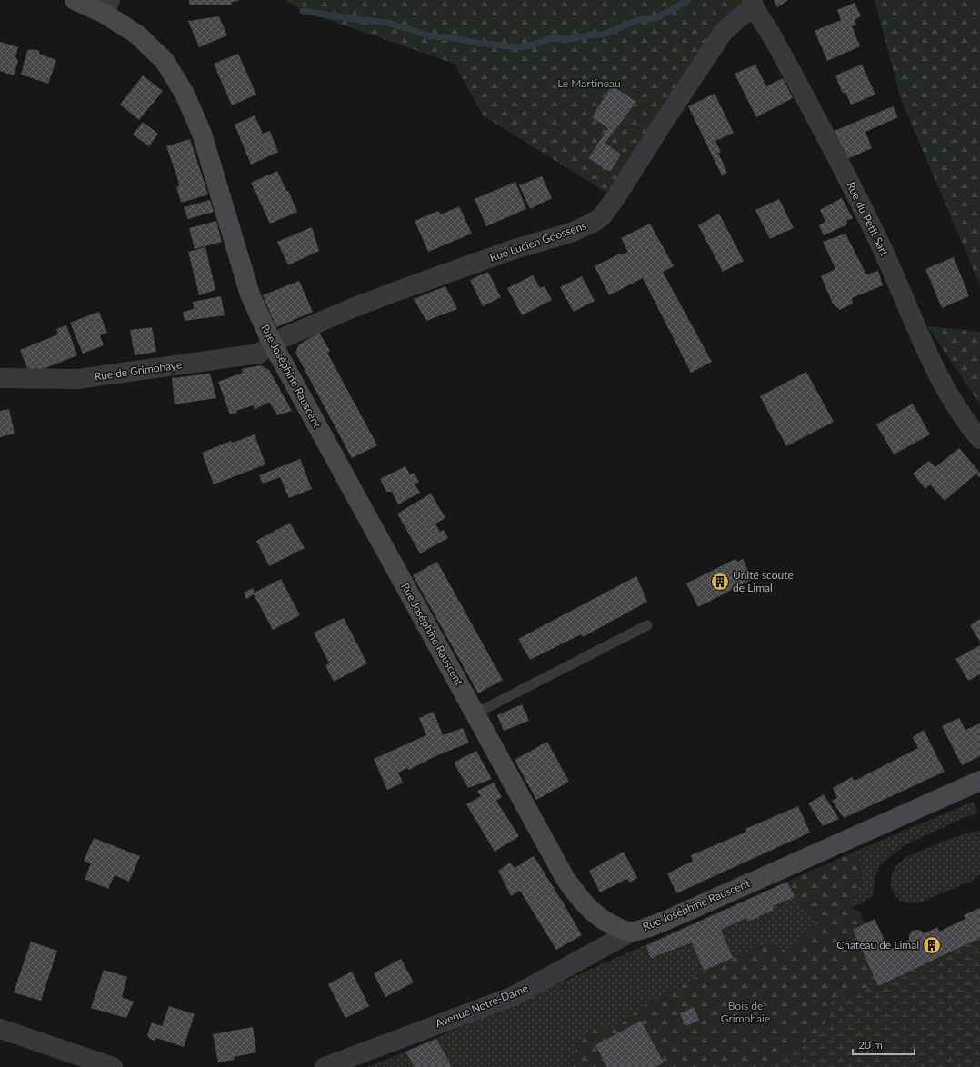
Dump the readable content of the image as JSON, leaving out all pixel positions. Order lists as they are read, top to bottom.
{
  "streets": {
    "street": [
      "Rue du Petit Sart",
      "Rue Lucien Goossens",
      "Rue de Grimohaye",
      "Rue Joséphine Rauscent",
      "Avenue Notre-Dame"
    ]
  },
  "crossings": [
    ["Rue du Petit Sart", "Rue Lucien Goossens"],
    ["Rue Lucien Goossens", "Rue de Grimohaye"],
    ["Rue Lucien Goossens", "Rue Joséphine Rauscent"],
    ["Rue de Grimohaye", "Rue Joséphine Rauscent"],
    ["Rue Joséphine Rauscent", "Avenue Notre-Dame"]
  ],
  "parks": ["Le Martineau", "Bois de Grimohaie"],
  "places": {
    "building": ["Unité scoute de Limal", "Château de Limal"]
  },
  "scale_bar": "20 m"
}
